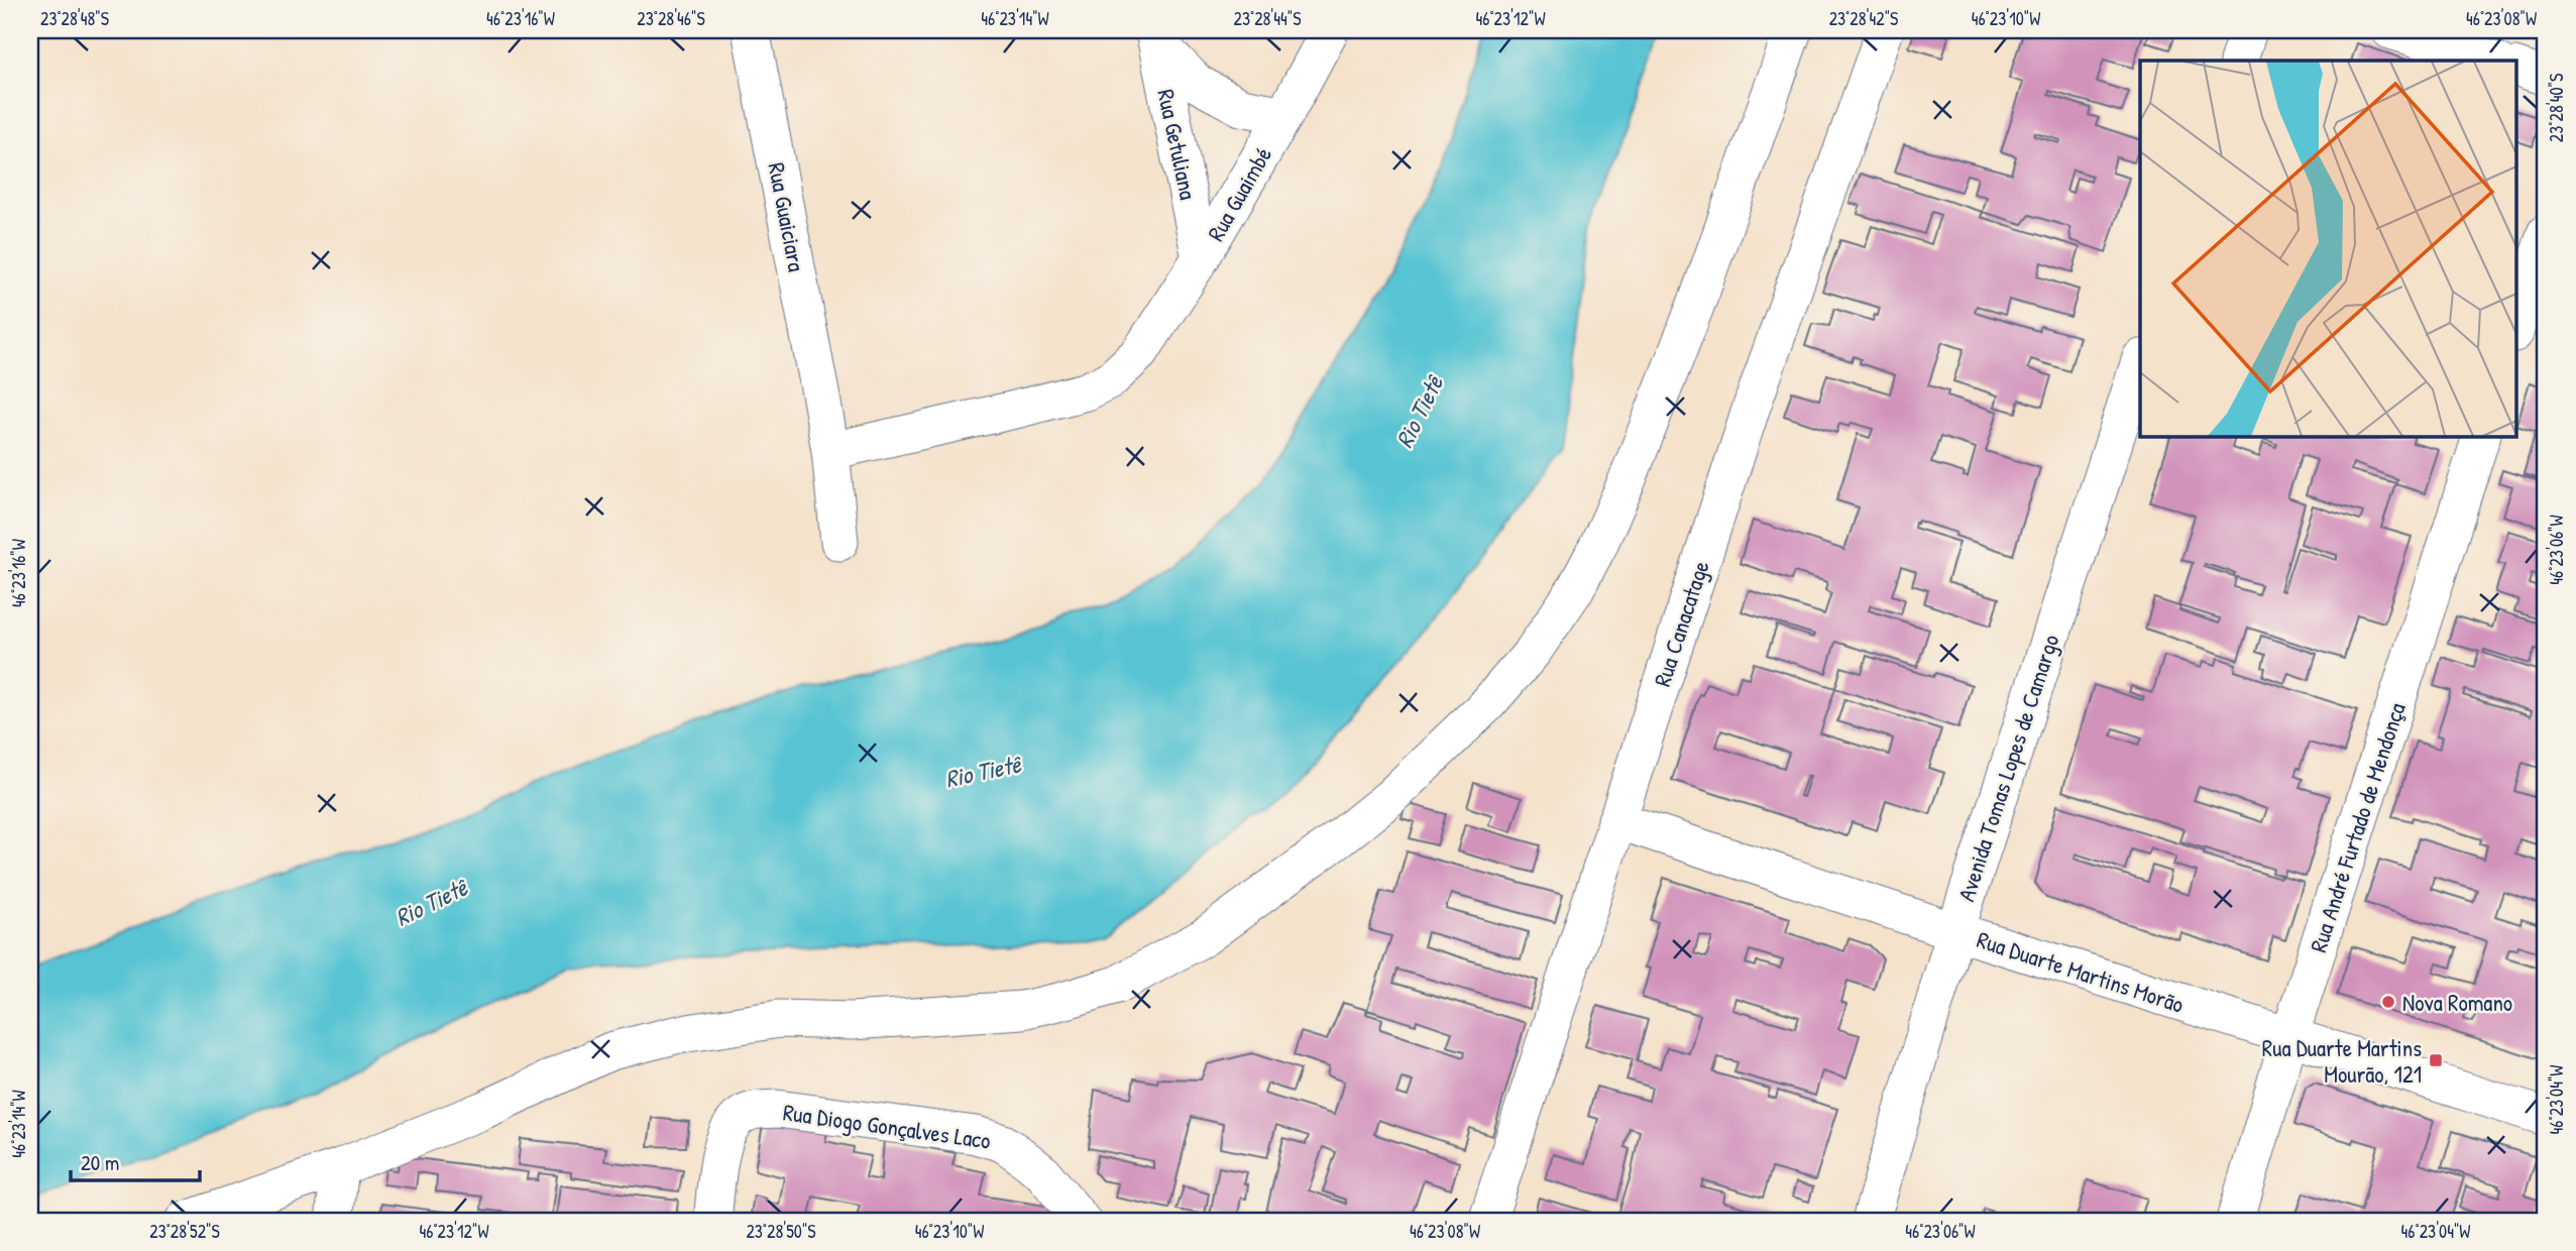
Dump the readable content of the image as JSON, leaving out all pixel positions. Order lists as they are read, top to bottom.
{
  "streets": {
    "street": [
      "Rua Getuliana",
      "Rua Guaimbé",
      "Rua Guaiciara",
      "Rua Canacatage",
      "Avenida Tomas Lopes de Camargo",
      "Rua André Furtado de Mendonça",
      "Rua Duarte Martins Morão",
      "Rua Diogo Gonçalves Laco"
    ]
  },
  "crossings": [
    ["Rua Getuliana", "Rua Guaimbé"],
    ["Rua Guaimbé", "Rua Guaiciara"],
    ["Rua Canacatage", "Rua Duarte Martins Morão"],
    ["Avenida Tomas Lopes de Camargo", "Rua Duarte Martins Morão"],
    ["Rua André Furtado de Mendonça", "Rua Duarte Martins Morão"]
  ],
  "water": ["Rio Tietê"],
  "places": {
    "other": ["Nova Romano"],
    "transit": ["Rua Duarte Martins Mourão, 121"]
  },
  "scale_bar": "20 m",
  "coordinates": [
    "23°28'48\"S",
    "46°23'16\"W",
    "23°28'46\"S",
    "46°23'14\"W",
    "23°28'44\"S",
    "46°23'12\"W",
    "23°28'42\"S",
    "46°23'10\"W",
    "46°23'08\"W",
    "23°28'40\"S",
    "46°23'06\"W",
    "46°23'04\"W",
    "23°28'52\"S",
    "23°28'50\"S"
  ]
}
